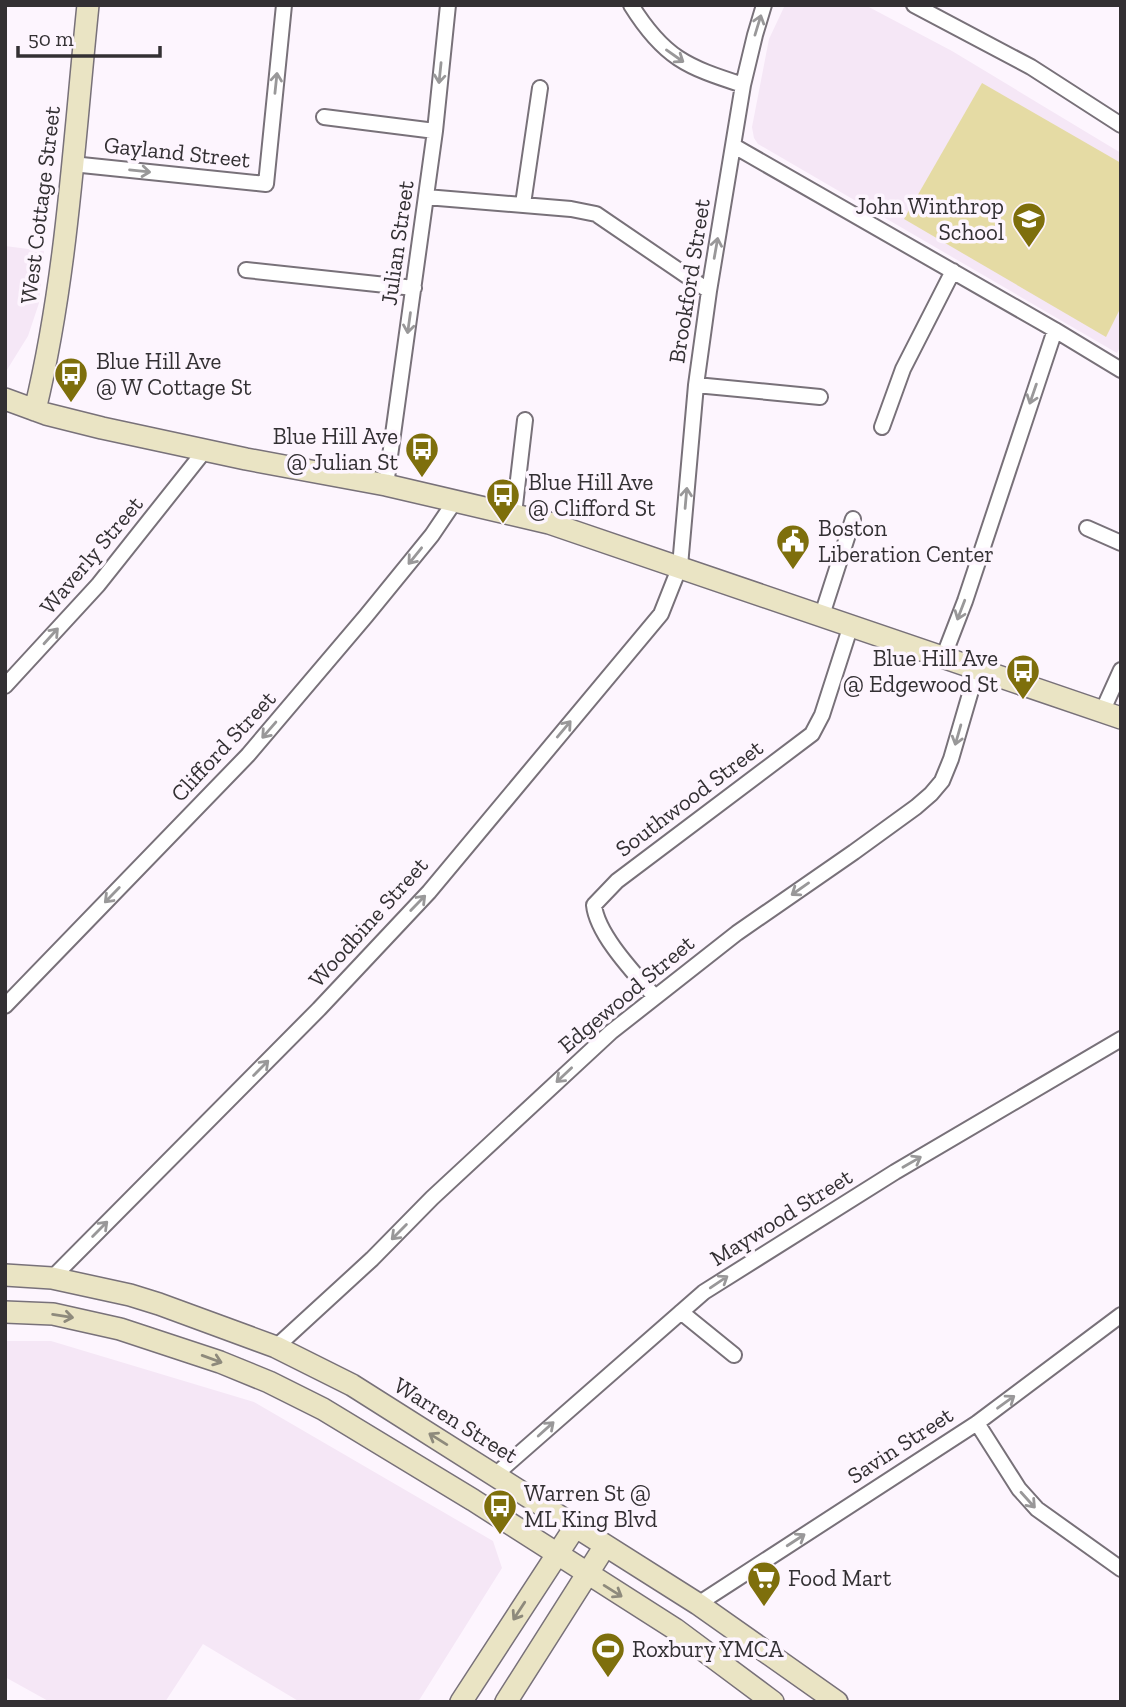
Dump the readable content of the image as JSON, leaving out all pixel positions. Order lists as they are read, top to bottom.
{
  "streets": {
    "main road": ["West Cottage Street", "Warren Street"],
    "street": [
      "Gayland Street",
      "Julian Street",
      "Brookford Street",
      "Waverly Street",
      "Clifford Street",
      "Southwood Street",
      "Woodbine Street",
      "Edgewood Street",
      "Maywood Street",
      "Savin Street"
    ]
  },
  "crossings": [
    ["Gayland Street", "West Cottage Street"],
    ["Brookford Street", "Woodbine Street"],
    ["Southwood Street", "Edgewood Street"],
    ["Woodbine Street", "Warren Street"],
    ["Edgewood Street", "Warren Street"],
    ["Maywood Street", "Warren Street"],
    ["Warren Street", "Savin Street"]
  ],
  "one_way": [
    "Julian Street",
    "Brookford Street",
    "Waverly Street",
    "Clifford Street",
    "Woodbine Street",
    "Edgewood Street",
    "Maywood Street",
    "Savin Street"
  ],
  "places": {
    "school or university": ["John Winthrop School"],
    "bus stop": [
      "Blue Hill Ave @ W Cottage St",
      "Blue Hill Ave @ Julian St",
      "Blue Hill Ave @ Clifford St",
      "Blue Hill Ave @ Edgewood St",
      "Warren St @ ML King Blvd"
    ],
    "public building": ["Boston Liberation Center"],
    "supermarket": ["Food Mart"],
    "sports": ["Roxbury YMCA"]
  },
  "scale_bar": "50 m"
}
